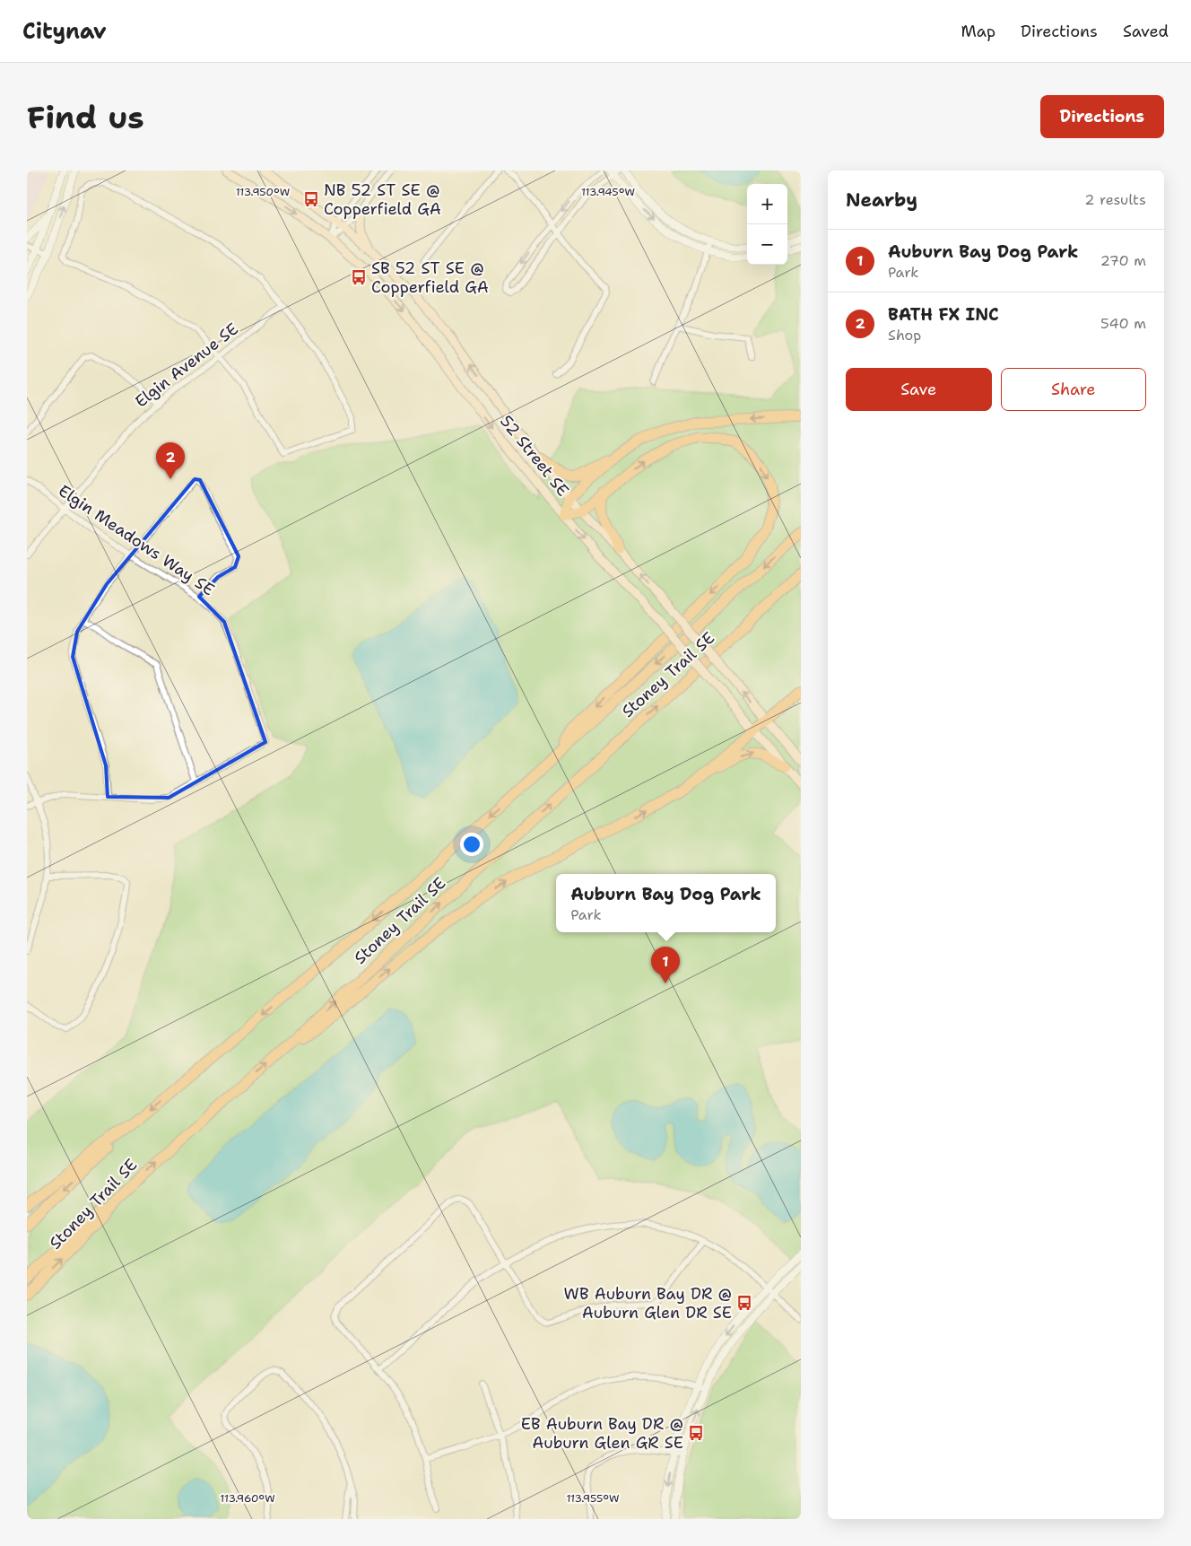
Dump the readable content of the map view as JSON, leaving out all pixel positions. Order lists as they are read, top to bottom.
{
  "streets": {
    "highway": ["Stoney Trail SE"],
    "main road": ["52 Street SE"],
    "street": ["Elgin Avenue SE", "Elgin Meadows Way SE"]
  },
  "crossings": [
    ["Elgin Avenue SE", "Elgin Meadows Way SE"]
  ],
  "places": {
    "bus stop": [
      "NB 52 ST SE @ Copperfield GA",
      "SB 52 ST SE @ Copperfield GA",
      "WB Auburn Bay DR @ Auburn Glen DR SE",
      "EB Auburn Bay DR @ Auburn Glen GR SE"
    ]
  },
  "page": {
    "header": "Citynav",
    "nav": ["Map", "Directions", "Saved"],
    "buttons": [
      "Directions",
      ["Save", "Share"]
    ],
    "title": "Find us",
    "heading": ["Nearby", "2 results"],
    "map_buttons": ["+", "−"],
    "list": [
      {
        "mark": "1",
        "name": "Auburn Bay Dog Park",
        "note": "Park",
        "value": "270 m"
      },
      {
        "mark": "2",
        "name": "BATH FX INC",
        "note": "Shop",
        "value": "540 m"
      }
    ],
    "pins": ["2", "1"],
    "popup": ["Auburn Bay Dog Park", "Park"]
  },
  "coordinates": [
    "113.950°W",
    "113.945°W",
    "113.960°W",
    "113.955°W"
  ]
}
